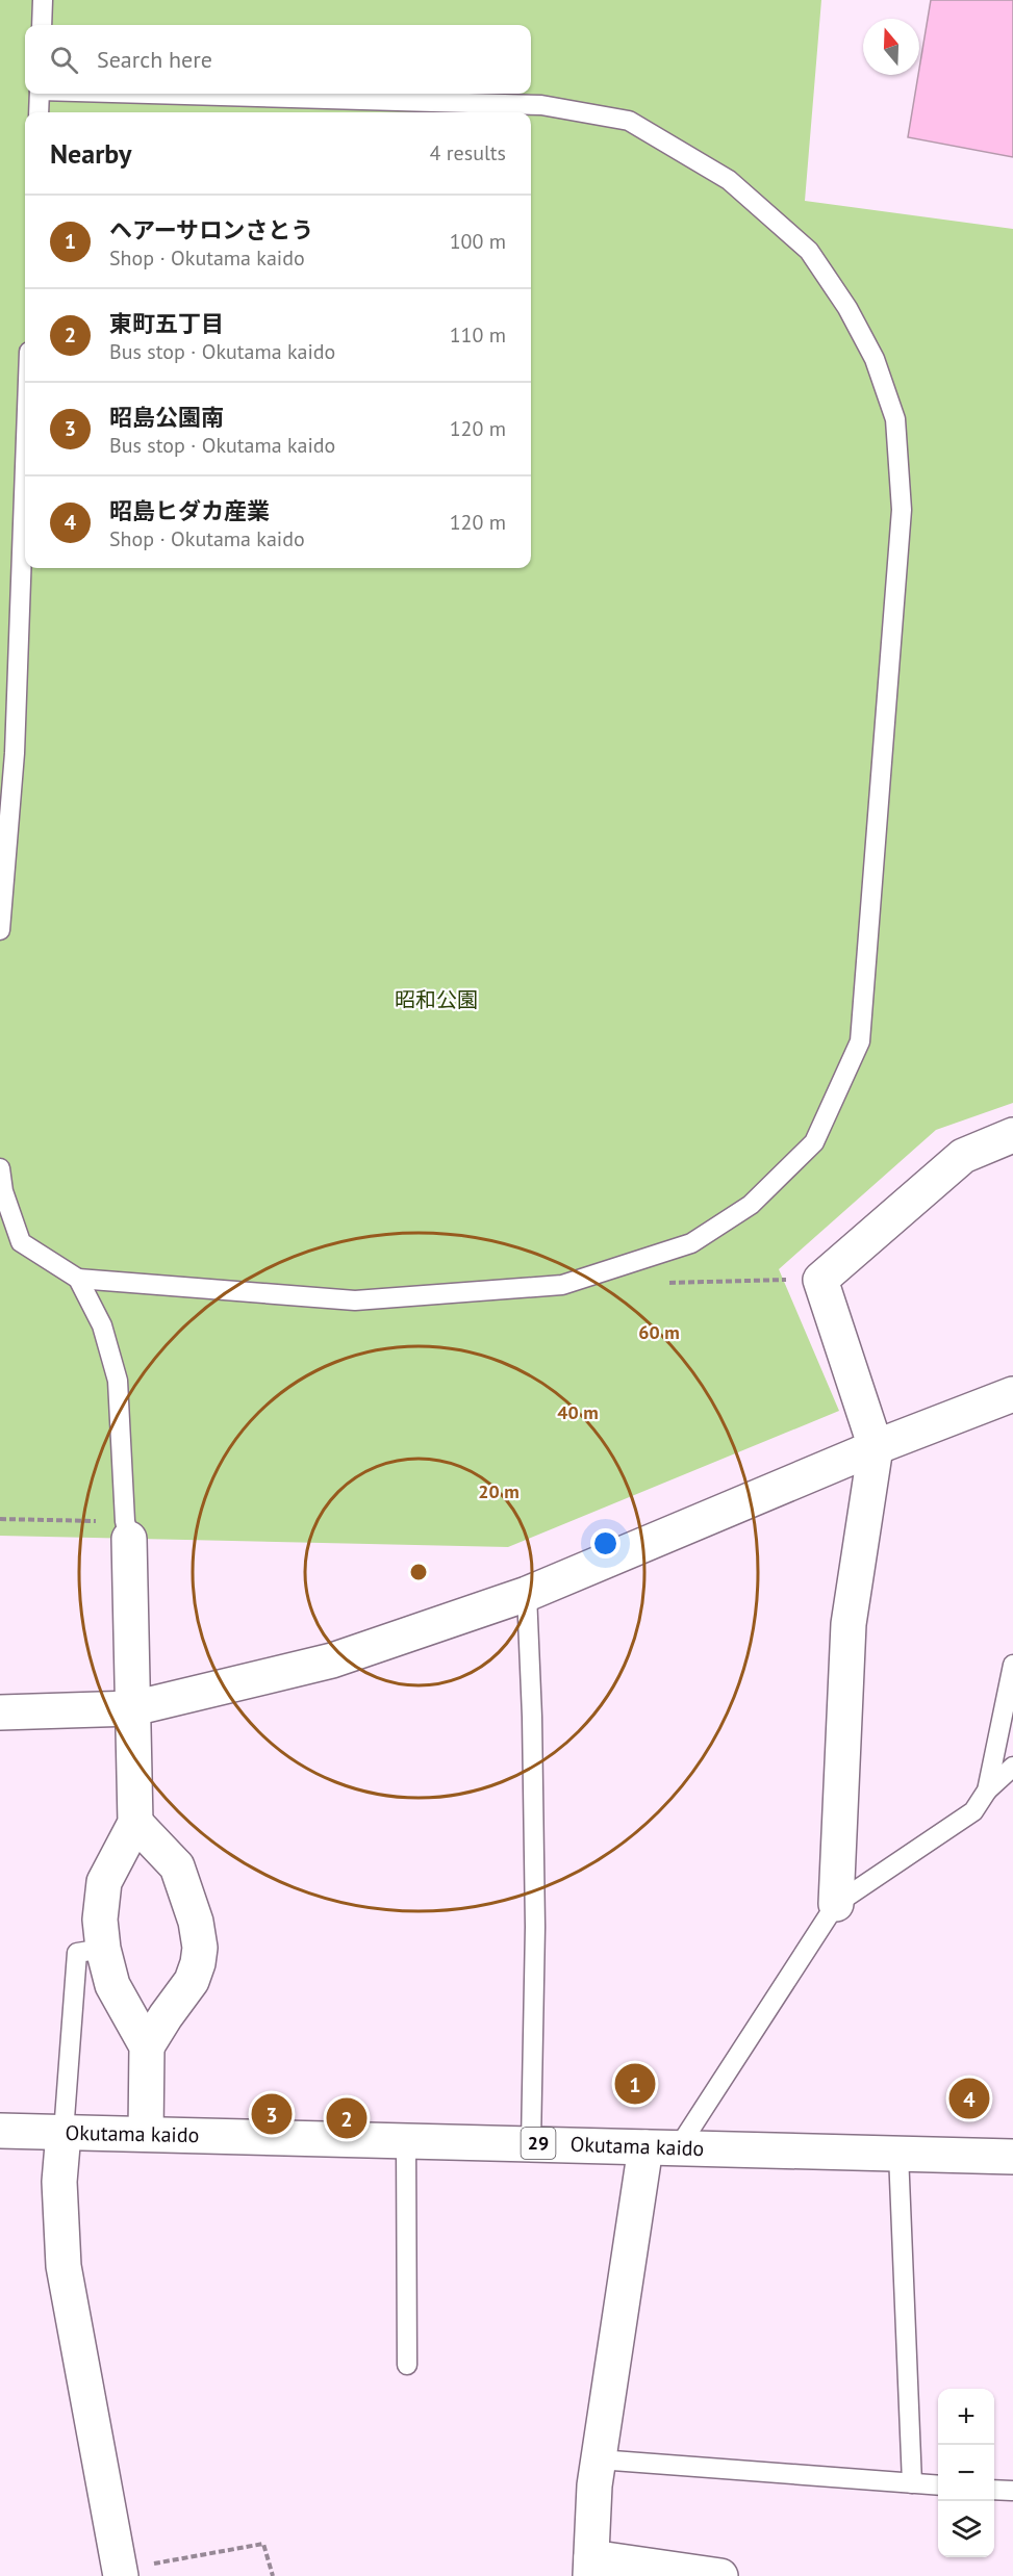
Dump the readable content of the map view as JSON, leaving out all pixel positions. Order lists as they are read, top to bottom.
{
  "streets": {
    "street": ["Okutama kaido", "29"]
  },
  "parks": ["昭和公園"],
  "north": "top",
  "page": {
    "search": "Search here",
    "heading": ["Nearby", "4 results"],
    "list": [
      {
        "mark": "1",
        "name": "ヘアーサロンさとう",
        "note": "Shop · Okutama kaido",
        "value": "100 m"
      },
      {
        "mark": "2",
        "name": "東町五丁目",
        "note": "Bus stop · Okutama kaido",
        "value": "110 m"
      },
      {
        "mark": "3",
        "name": "昭島公園南",
        "note": "Bus stop · Okutama kaido",
        "value": "120 m"
      },
      {
        "mark": "4",
        "name": "昭島ヒダカ産業",
        "note": "Shop · Okutama kaido",
        "value": "120 m"
      }
    ],
    "pins": [
      "1",
      "4",
      "3",
      "2"
    ],
    "map_buttons": ["+", "−"]
  },
  "rings": ["60 m", "40 m", "20 m"]
}
